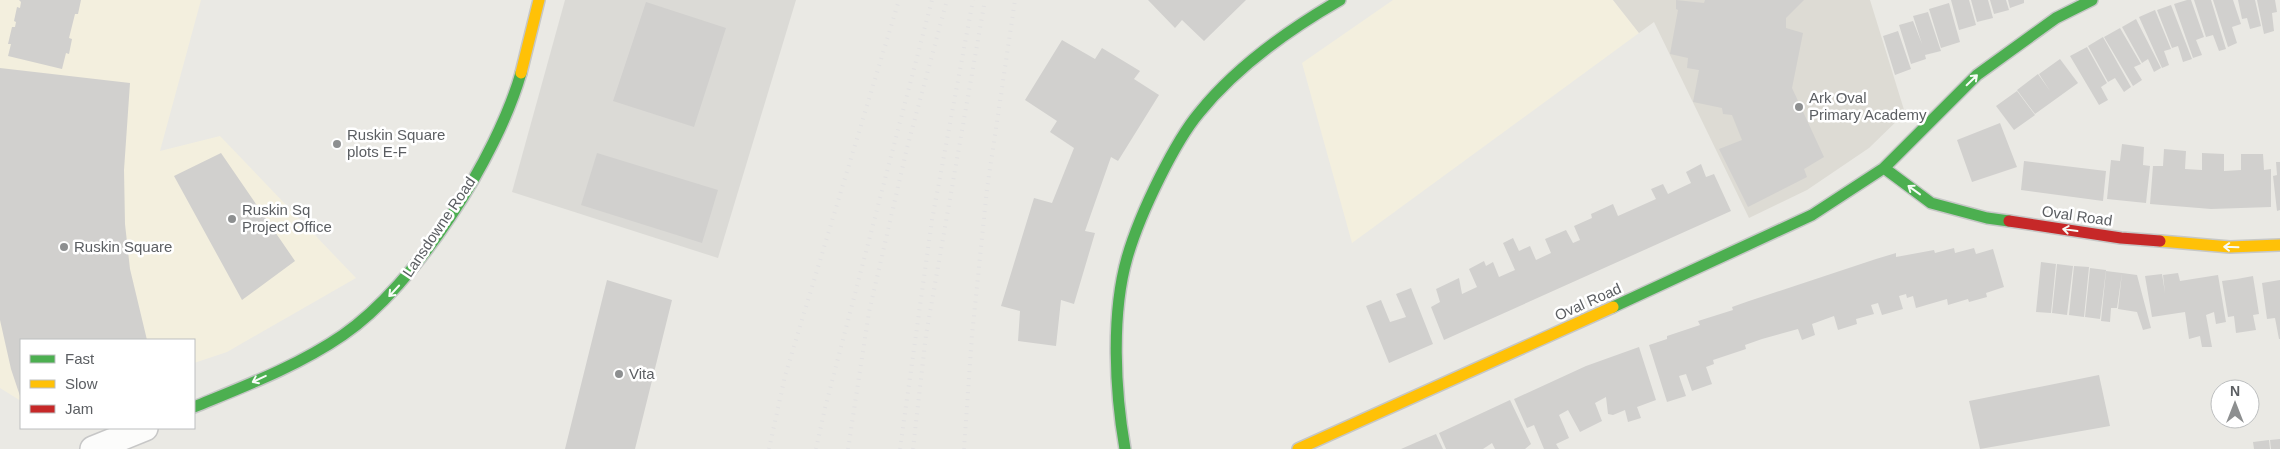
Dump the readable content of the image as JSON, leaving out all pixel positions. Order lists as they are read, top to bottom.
{
  "streets": {
    "street": ["Oval Road", "Lansdowne Road"]
  },
  "one_way": ["Lansdowne Road"],
  "places": [
    "Ark Oval Primary Academy",
    "Ruskin Square plots E-F",
    "Ruskin Sq Project Office",
    "Ruskin Square",
    "Vita"
  ],
  "legend": ["Fast", "Slow", "Jam"],
  "north": "top"
}
